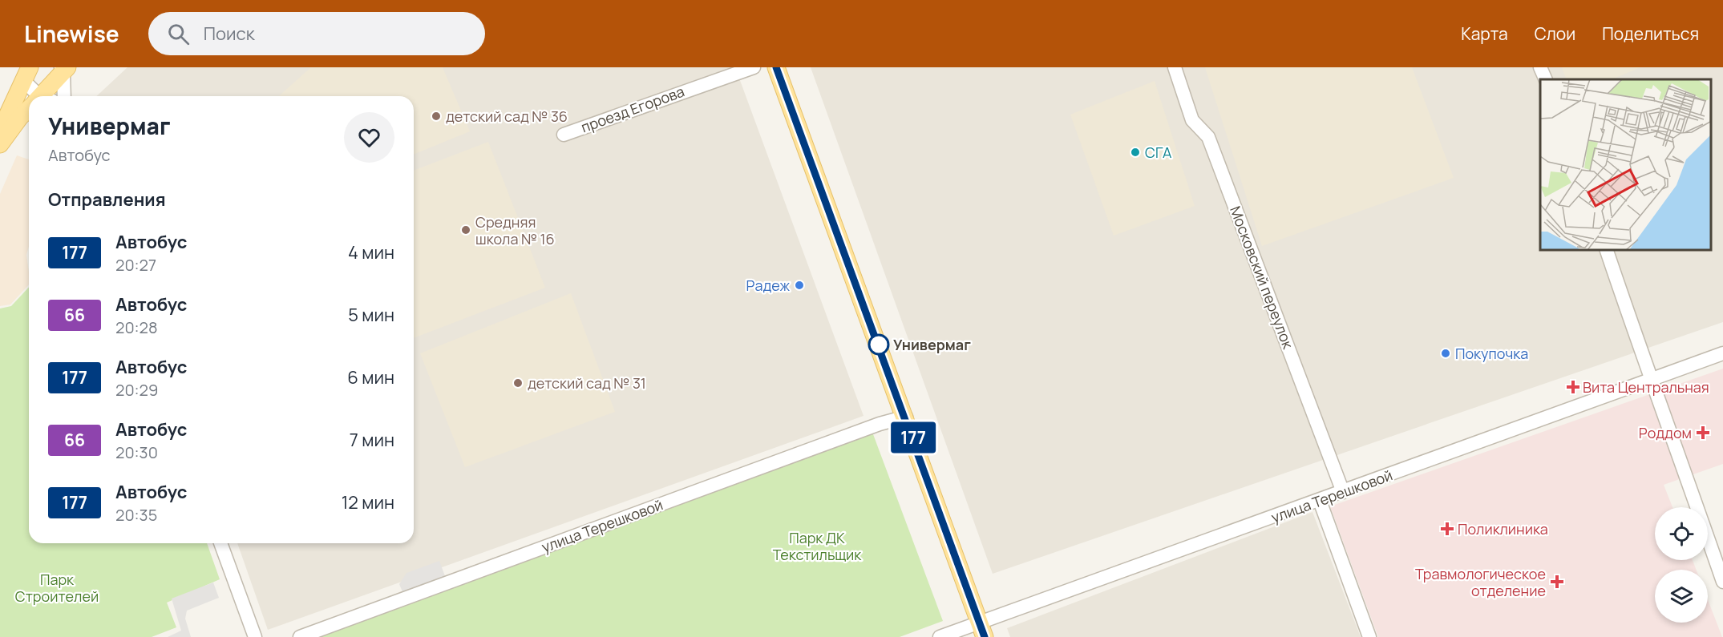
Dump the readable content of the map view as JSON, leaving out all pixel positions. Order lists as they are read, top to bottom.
{
  "streets": {
    "street": ["проезд Егорова", "Московский переулок", "улица Терешковой"]
  },
  "crossings": [
    ["Московский переулок", "улица Терешковой"]
  ],
  "parks": ["Парк ДК Текстильщик", "Парк Строителей"],
  "places": {
    "other": [
      "детский сад № 36",
      "СГА",
      "Средняя школа № 16",
      "Радеж",
      "Универмаг",
      "Покупочка",
      "детский сад № 31"
    ],
    "health": [
      "Вита Центральная",
      "Роддом",
      "Поликлиника",
      "Травмологическое отделение"
    ]
  },
  "lines": ["bus line 177"],
  "page": {
    "header": "Linewise",
    "search": "Поиск",
    "nav": ["Карта", "Слои", "Поделиться"],
    "on_map": "177",
    "heading": [
      ["Универмаг", "Автобус"],
      "Отправления"
    ],
    "list": [
      {
        "mark": "177",
        "name": "Автобус",
        "note": "20:27",
        "value": "4 мин"
      },
      {
        "mark": "66",
        "name": "Автобус",
        "note": "20:28",
        "value": "5 мин"
      },
      {
        "mark": "177",
        "name": "Автобус",
        "note": "20:29",
        "value": "6 мин"
      },
      {
        "mark": "66",
        "name": "Автобус",
        "note": "20:30",
        "value": "7 мин"
      },
      {
        "mark": "177",
        "name": "Автобус",
        "note": "20:35",
        "value": "12 мин"
      }
    ]
  }
}
